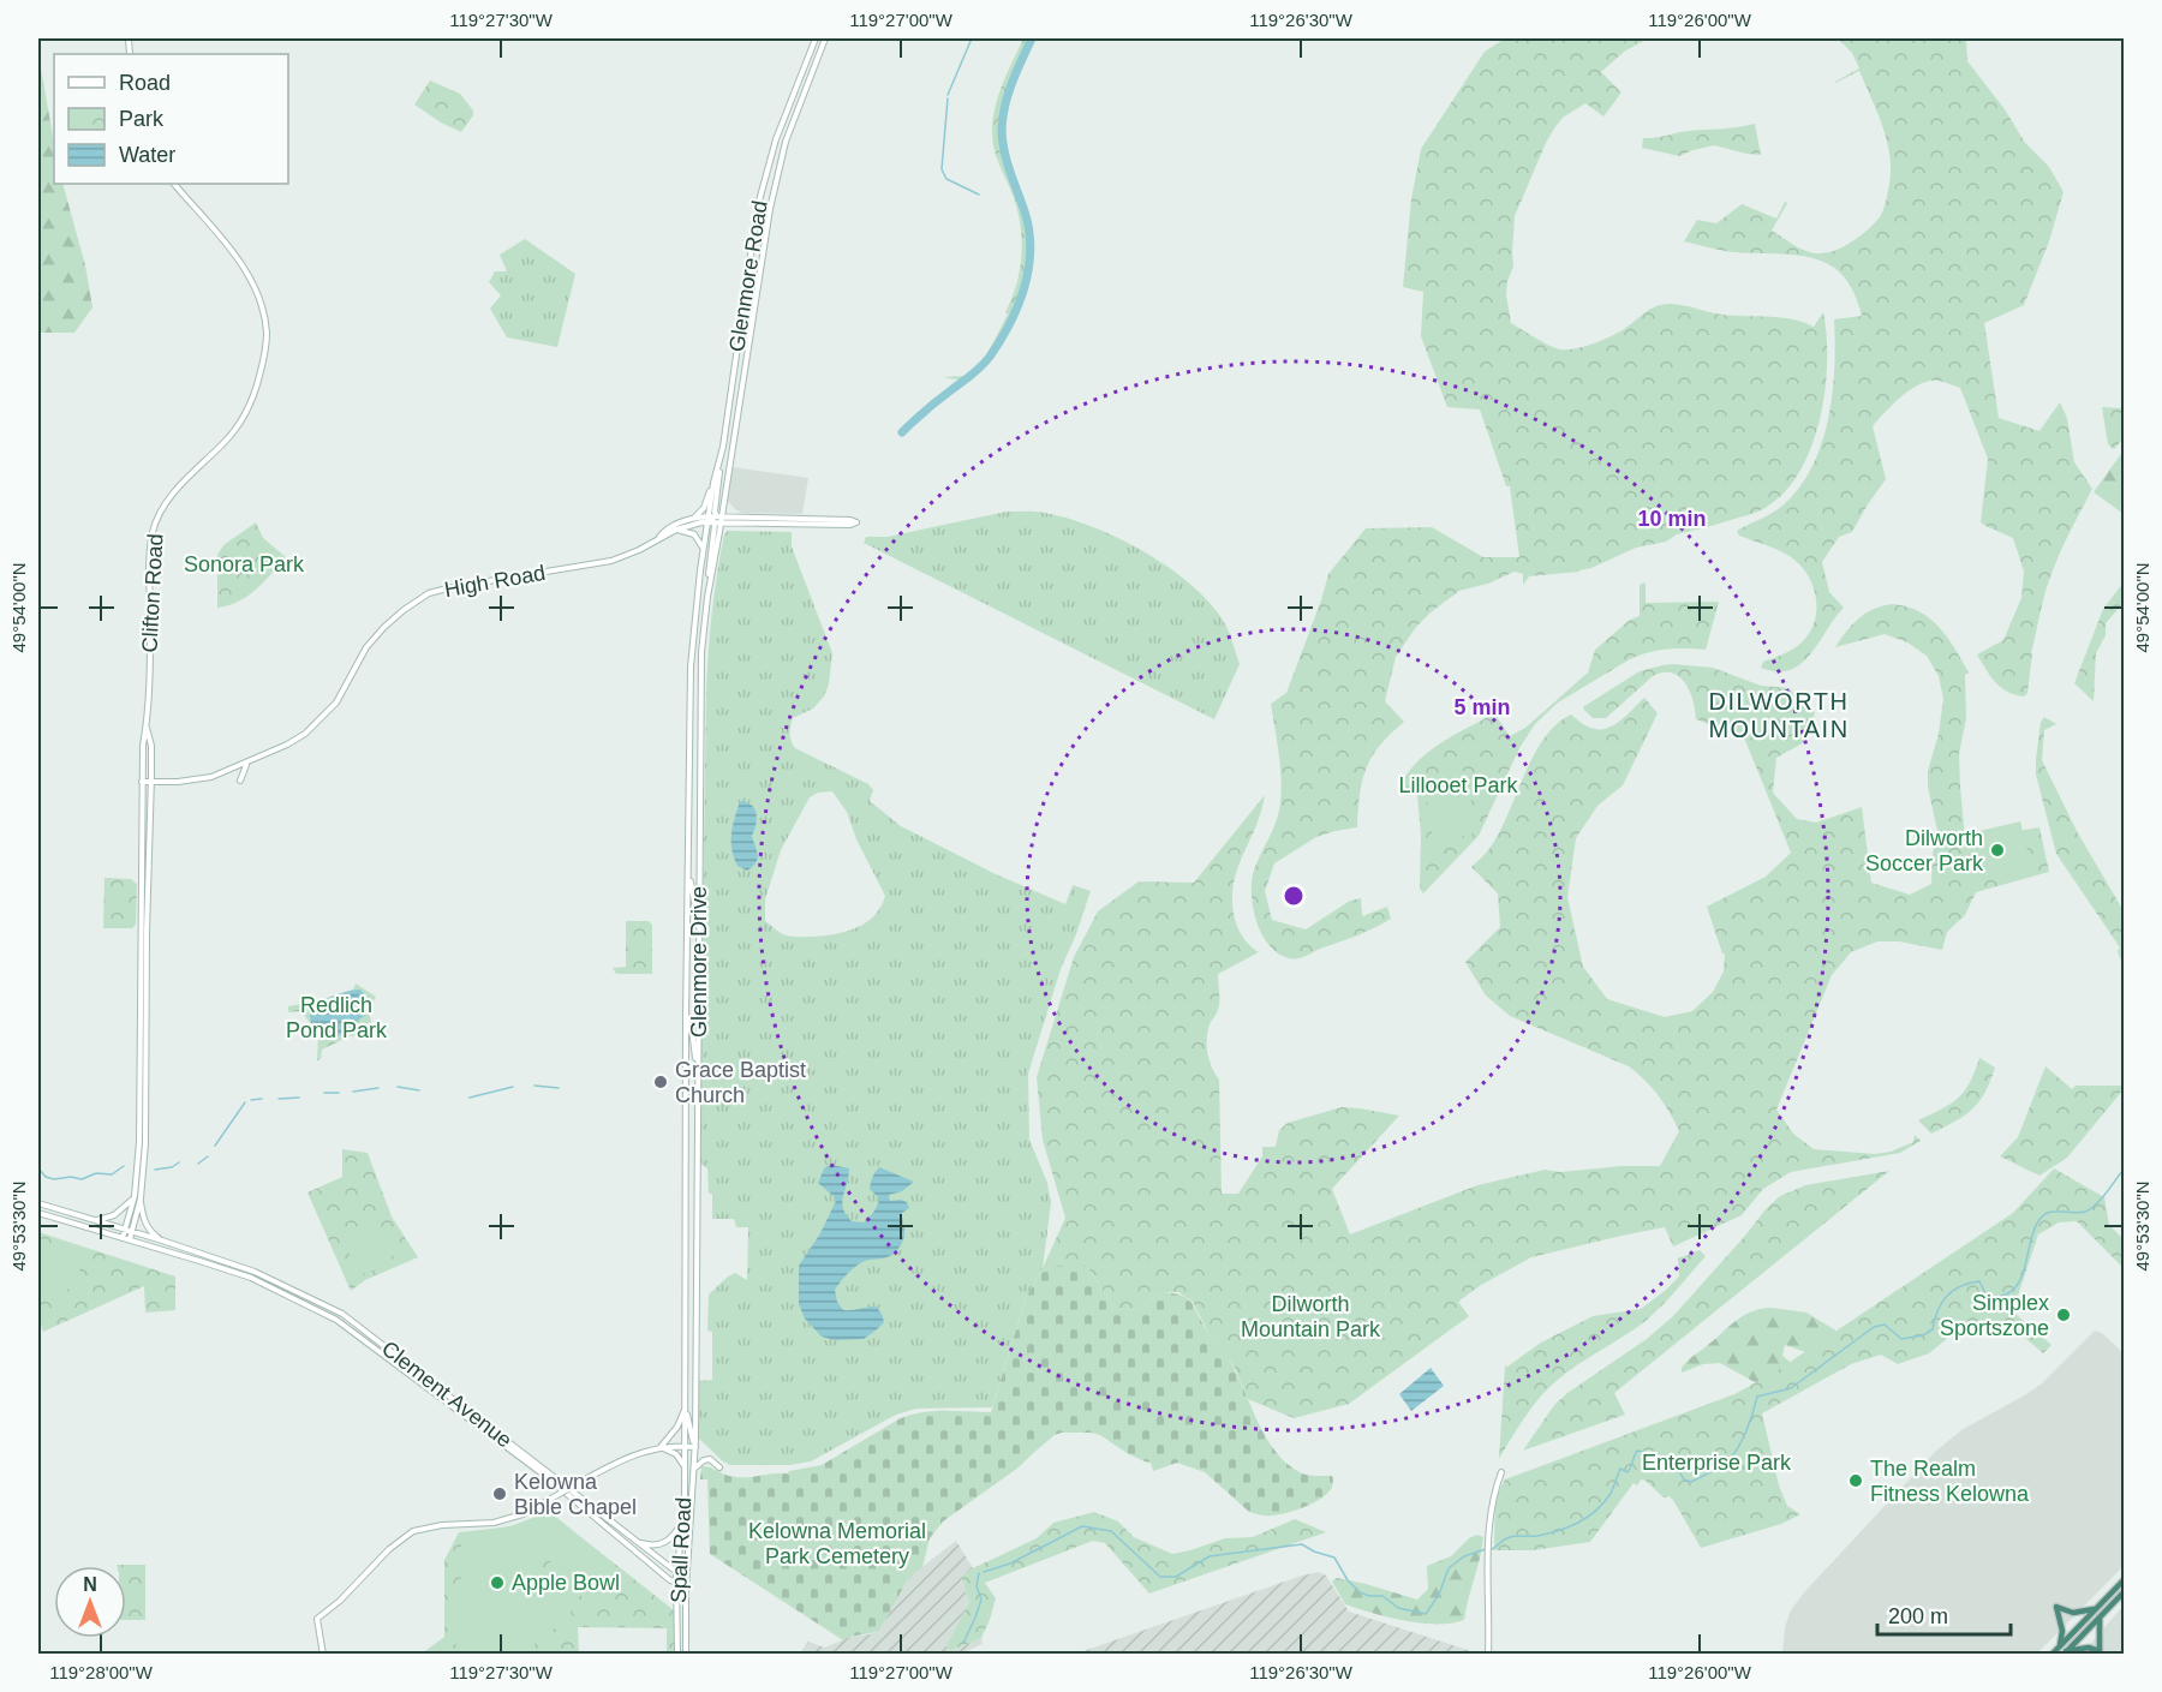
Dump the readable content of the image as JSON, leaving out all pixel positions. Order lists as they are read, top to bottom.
{
  "streets": {
    "main road": [
      "Glenmore Road",
      "High Road",
      "Clifton Road",
      "Glenmore Drive",
      "Clement Avenue",
      "Spall Road"
    ]
  },
  "crossings": [
    ["Glenmore Road", "High Road"],
    ["Glenmore Road", "Glenmore Drive"],
    ["High Road", "Clifton Road"],
    ["High Road", "Glenmore Drive"],
    ["Clifton Road", "Clement Avenue"],
    ["Glenmore Drive", "Spall Road"],
    ["Clement Avenue", "Spall Road"]
  ],
  "districts": ["DILWORTH MOUNTAIN"],
  "parks": [
    "Sonora Park",
    "Lillooet Park",
    "Redlich Pond Park",
    "Dilworth Mountain Park",
    "Enterprise Park",
    "Kelowna Memorial Park Cemetery"
  ],
  "places": [
    "Dilworth Soccer Park",
    "Grace Baptist Church",
    "Simplex Sportszone",
    "The Realm Fitness Kelowna",
    "Kelowna Bible Chapel",
    "Apple Bowl"
  ],
  "legend": ["Road", "Park", "Water"],
  "scale_bar": "200 m",
  "north": "top",
  "coordinates": [
    "119°27'30\"W",
    "119°27'00\"W",
    "119°26'30\"W",
    "119°26'00\"W",
    "49°54'00\"N",
    "49°53'30\"N",
    "119°28'00\"W"
  ],
  "rings": ["10 min", "5 min"]
}
